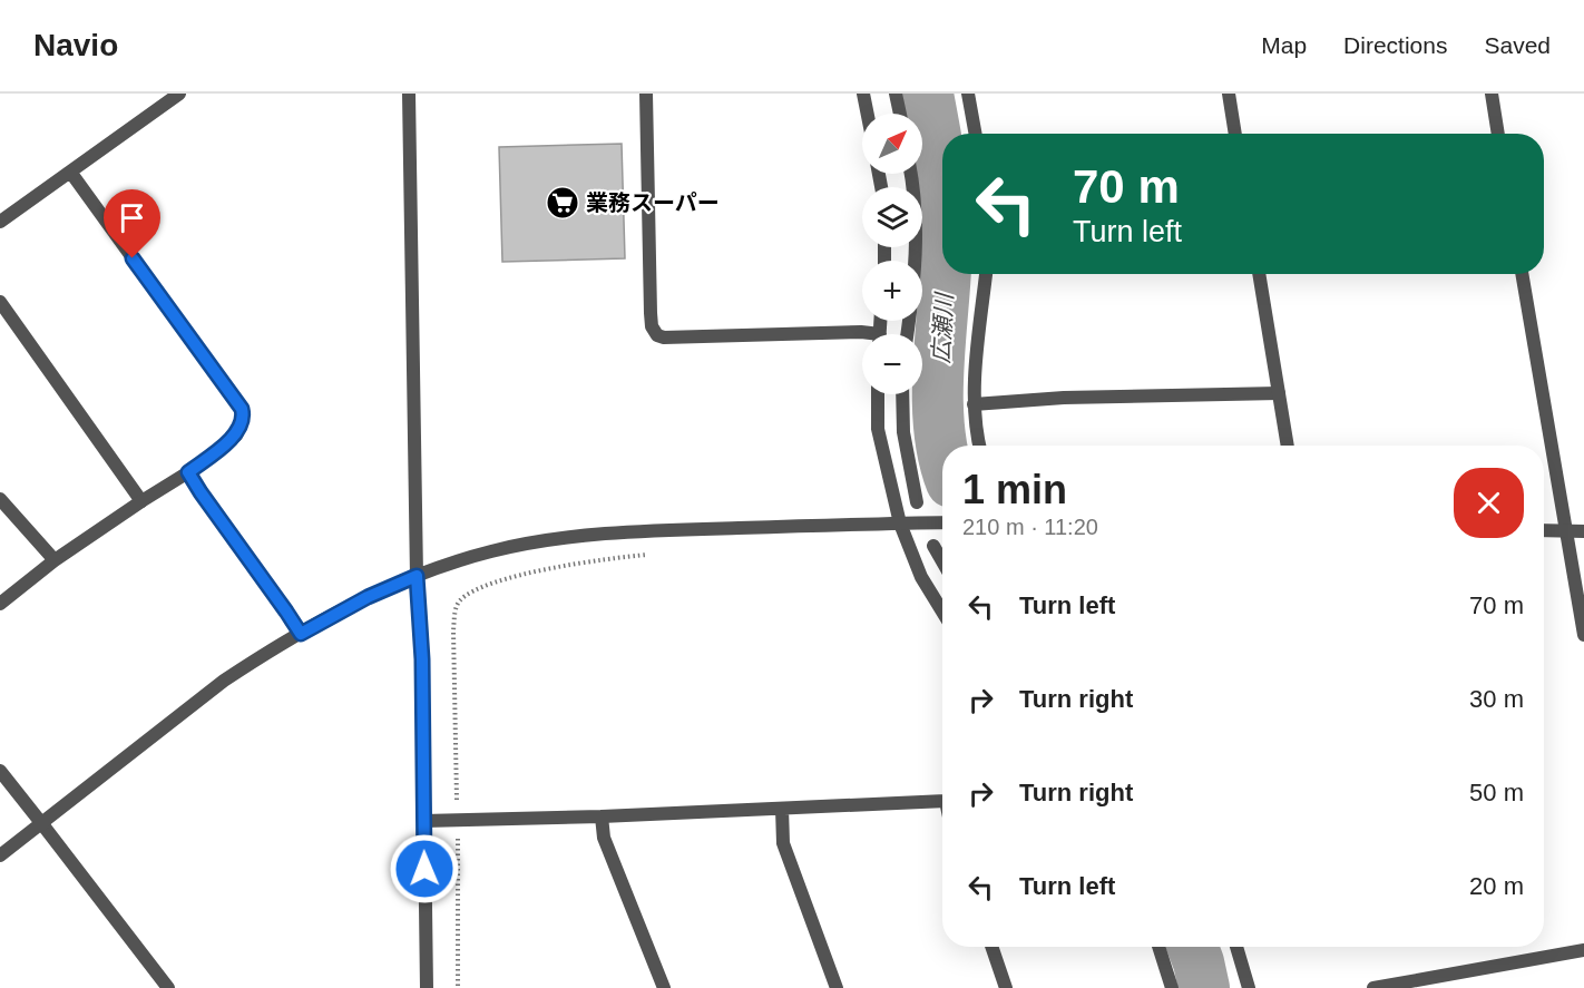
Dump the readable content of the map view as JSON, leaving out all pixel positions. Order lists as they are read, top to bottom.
{
  "water": ["広瀬川"],
  "places": {
    "supermarket": ["業務スーパー"]
  },
  "north": "top right",
  "page": {
    "header": "Navio",
    "nav": ["Map", "Directions", "Saved"],
    "map_buttons": ["+", "−"],
    "turn": ["70 m", "Turn left"],
    "heading": ["1 min", "210 m · 11:20"],
    "list": [
      {
        "name": "Turn left",
        "value": "70 m"
      },
      {
        "name": "Turn right",
        "value": "30 m"
      },
      {
        "name": "Turn right",
        "value": "50 m"
      },
      {
        "name": "Turn left",
        "value": "20 m"
      }
    ]
  }
}
